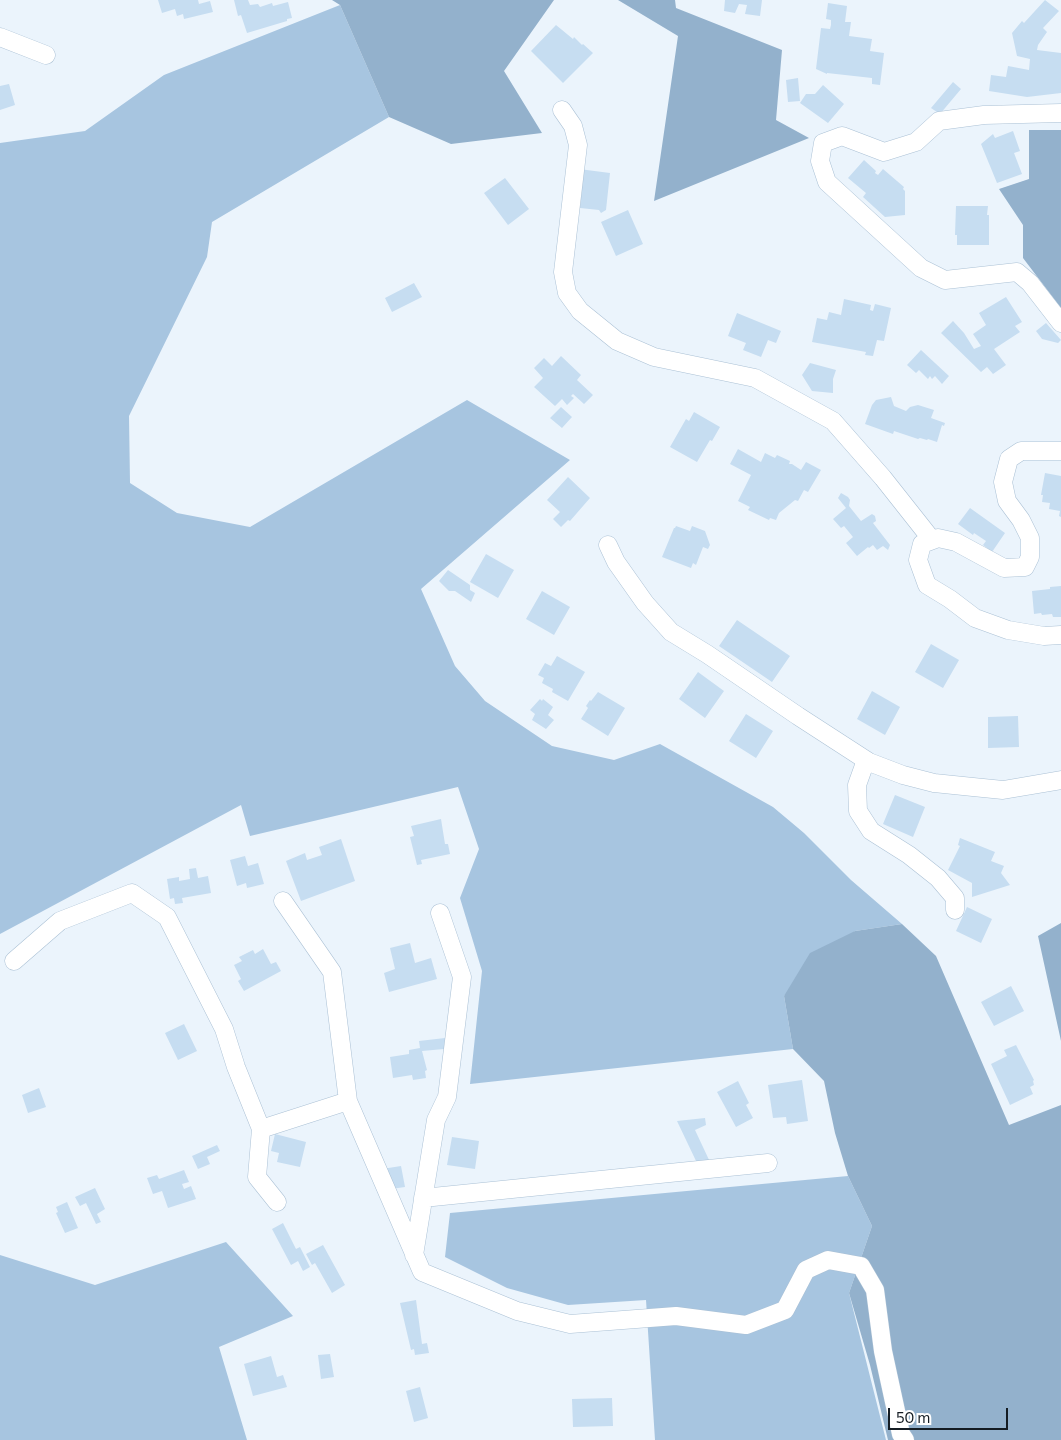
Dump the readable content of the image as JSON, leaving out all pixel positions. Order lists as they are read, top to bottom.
{
  "scale_bar": "50 m"
}
